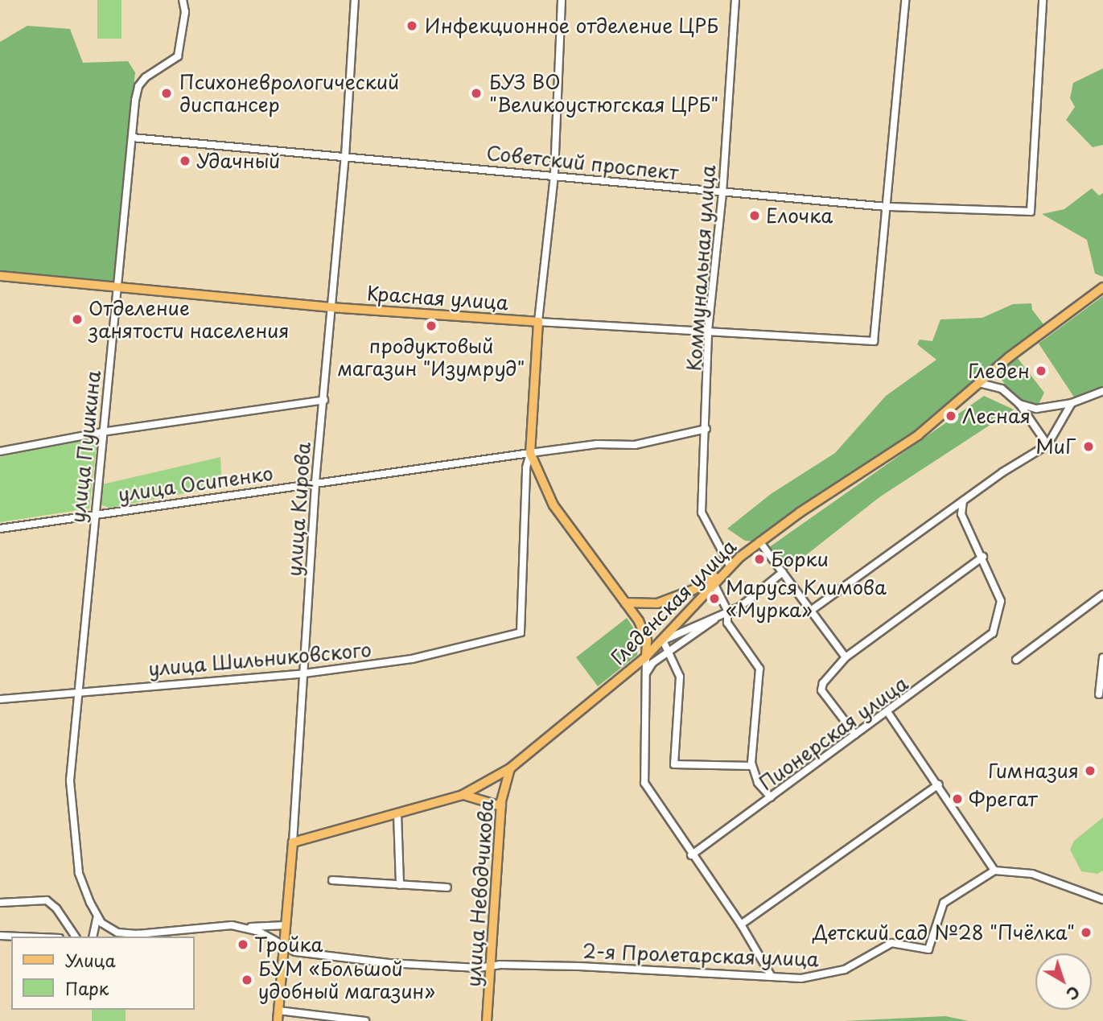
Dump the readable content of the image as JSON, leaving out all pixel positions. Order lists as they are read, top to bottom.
{
  "streets": {
    "main road": [
      "Красная улица",
      "улица Кирова",
      "Гледенская улица",
      "улица Неводчикова"
    ],
    "street": [
      "Советский проспект",
      "Коммунальная улица",
      "улица Пушкина",
      "улица Осипенко",
      "улица Шильниковского",
      "Пионерская улица",
      "2-я Пролетарская улица"
    ]
  },
  "crossings": [
    ["Советский проспект", "Коммунальная улица"],
    ["Советский проспект", "Красная улица"],
    ["Советский проспект", "улица Пушкина"],
    ["Советский проспект", "улица Кирова"],
    ["Коммунальная улица", "Красная улица"],
    ["Коммунальная улица", "улица Осипенко"],
    ["Коммунальная улица", "Гледенская улица"],
    ["Красная улица", "улица Пушкина"],
    ["Красная улица", "улица Кирова"],
    ["улица Пушкина", "улица Осипенко"],
    ["улица Пушкина", "улица Шильниковского"],
    ["улица Пушкина", "2-я Пролетарская улица"],
    ["улица Осипенко", "улица Кирова"],
    ["улица Осипенко", "улица Шильниковского"],
    ["улица Кирова", "Гледенская улица"],
    ["улица Кирова", "улица Шильниковского"],
    ["улица Кирова", "2-я Пролетарская улица"],
    ["Гледенская улица", "улица Неводчикова"],
    ["улица Неводчикова", "2-я Пролетарская улица"]
  ],
  "places": [
    "Инфекционное отделение ЦРБ",
    "Психоневрологический диспансер",
    "БУЗ ВО \"Великоустюгская ЦРБ\"",
    "Удачный",
    "Елочка",
    "Отделение занятости населения",
    "продуктовый магазин \"Изумруд\"",
    "Гледен",
    "Лесная",
    "МиГ",
    "Борки",
    "Маруся Климова «Мурка»",
    "Гимназия",
    "Фрегат",
    "Детский сад №28 \"Пчёлка\"",
    "Тройка",
    "БУМ «Большой удобный магазин»"
  ],
  "legend": ["Улица", "Парк"],
  "north": "bottom right"
}
